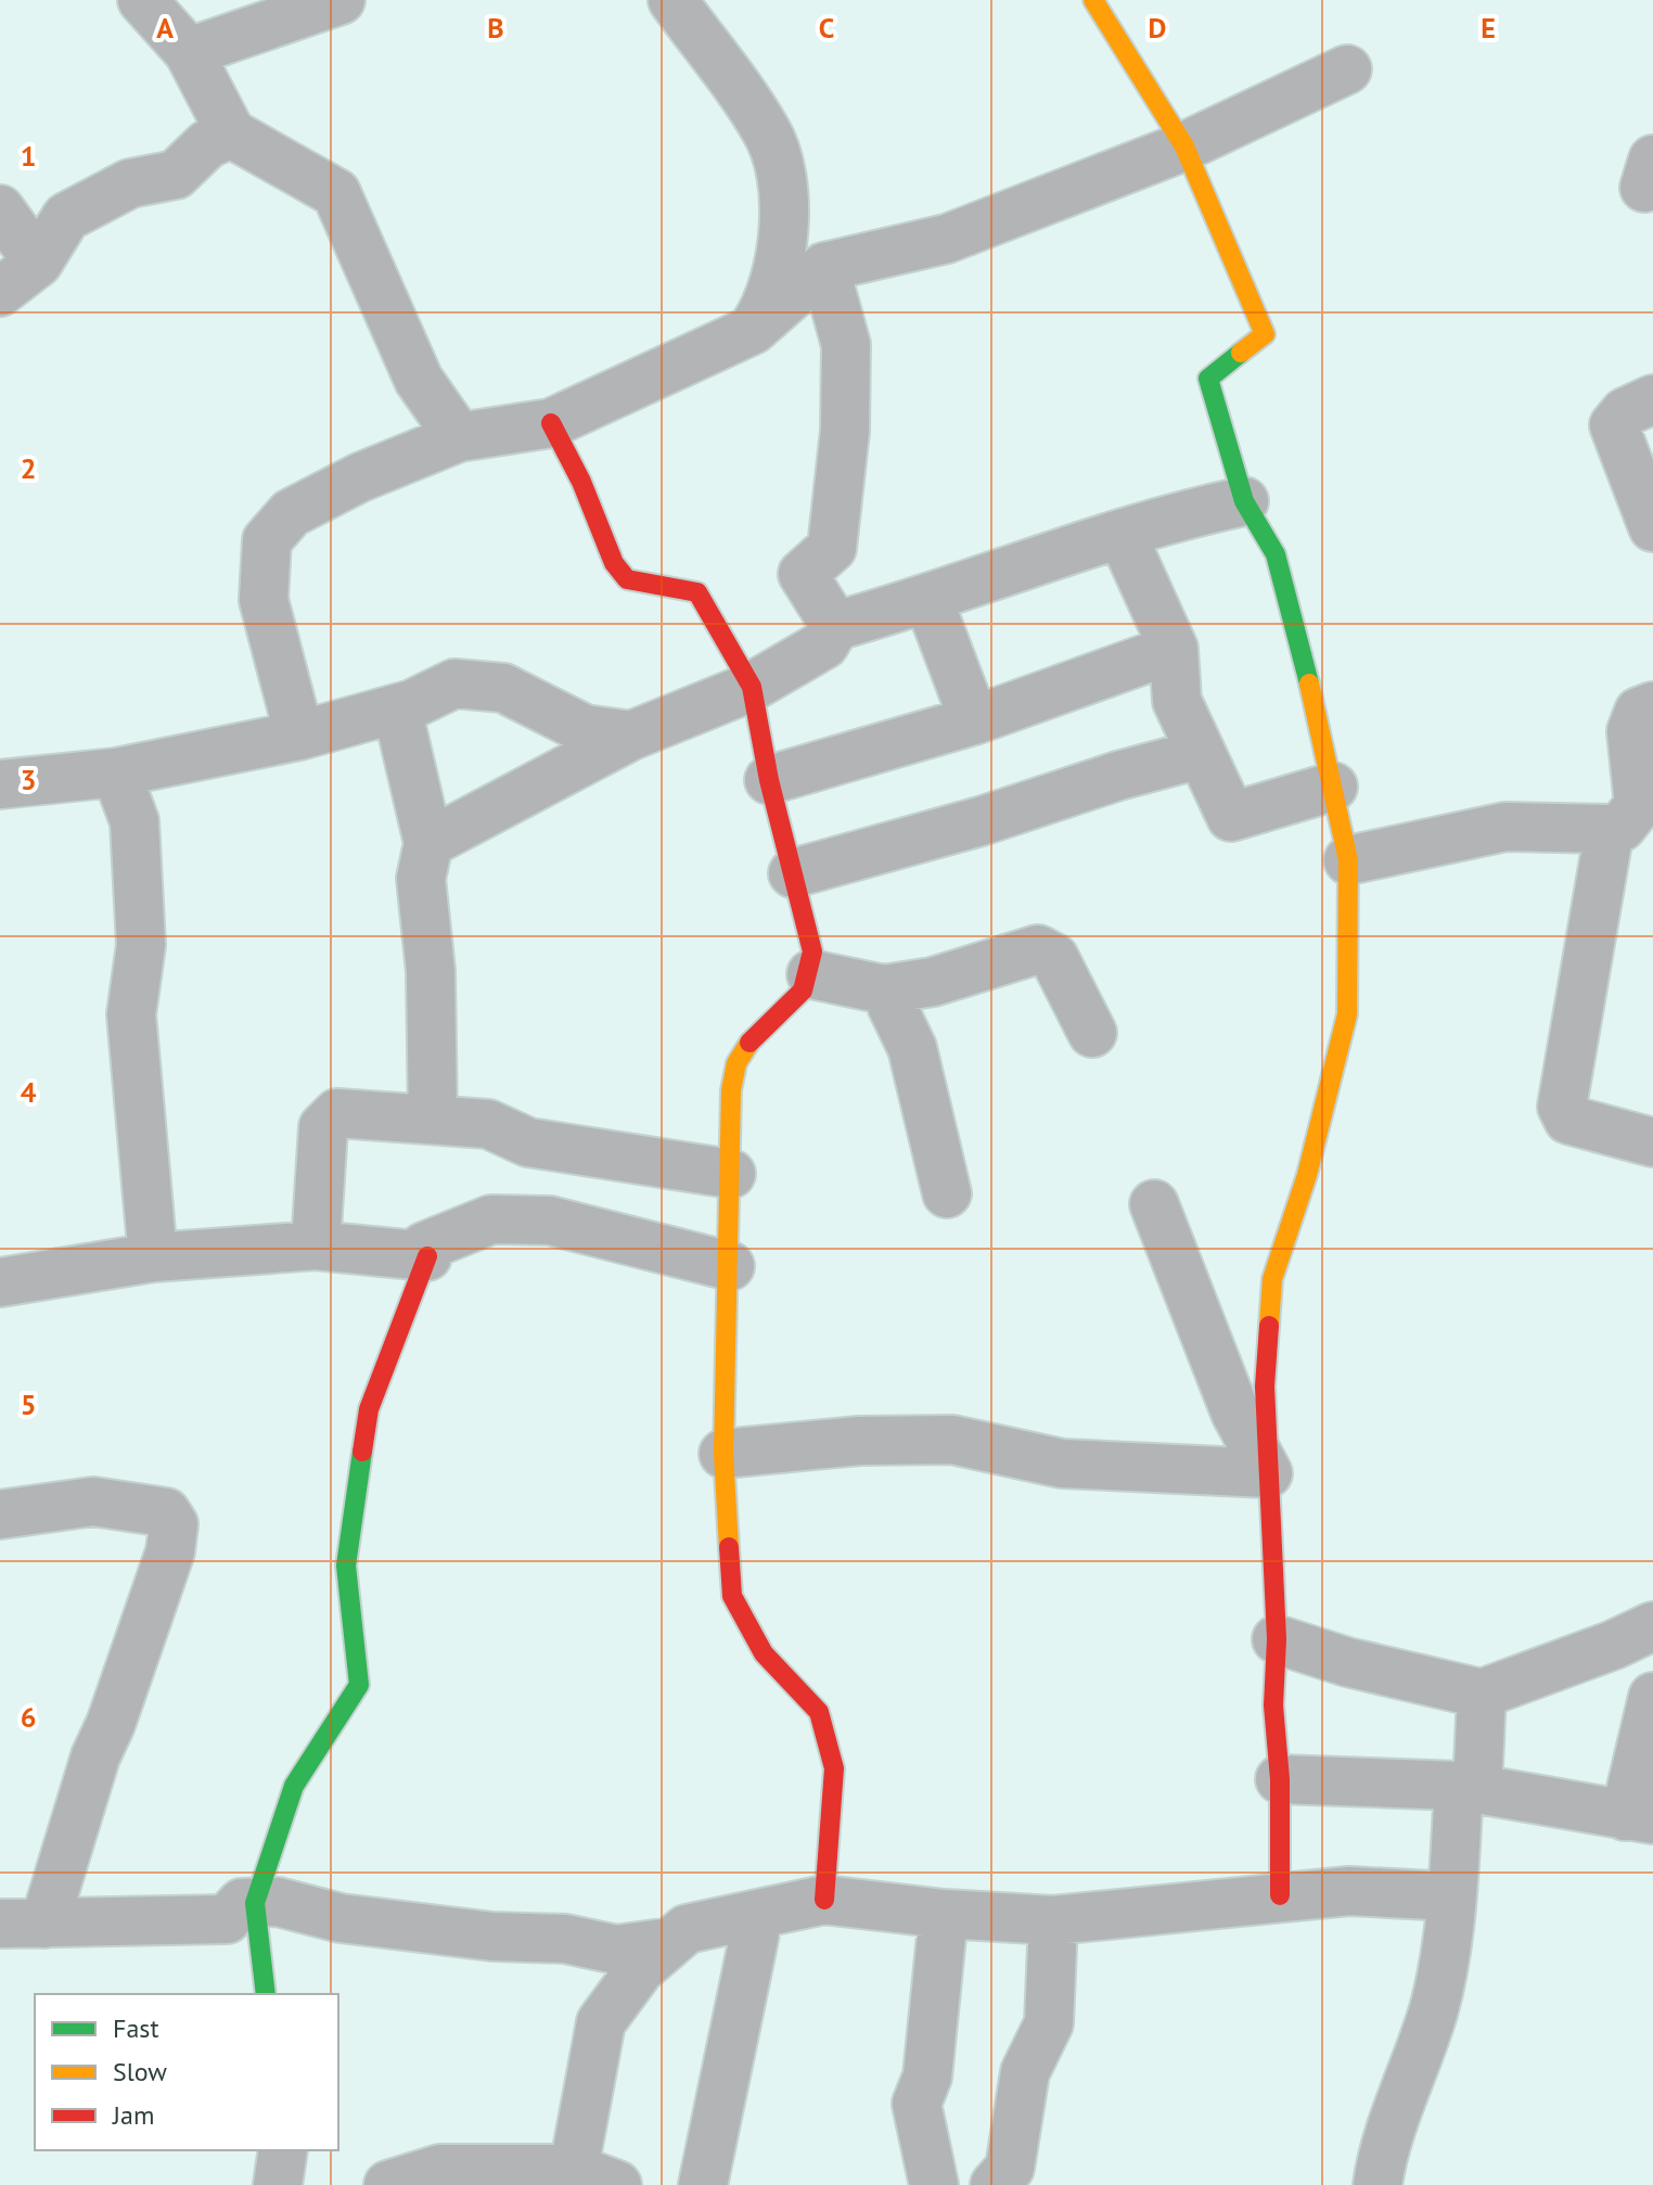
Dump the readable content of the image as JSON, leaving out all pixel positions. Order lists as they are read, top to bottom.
{
  "legend": ["Fast", "Slow", "Jam"],
  "grid": {
    "columns": [
      "A",
      "B",
      "C",
      "D",
      "E"
    ],
    "rows": [
      "1",
      "2",
      "3",
      "4",
      "5",
      "6"
    ]
  }
}
